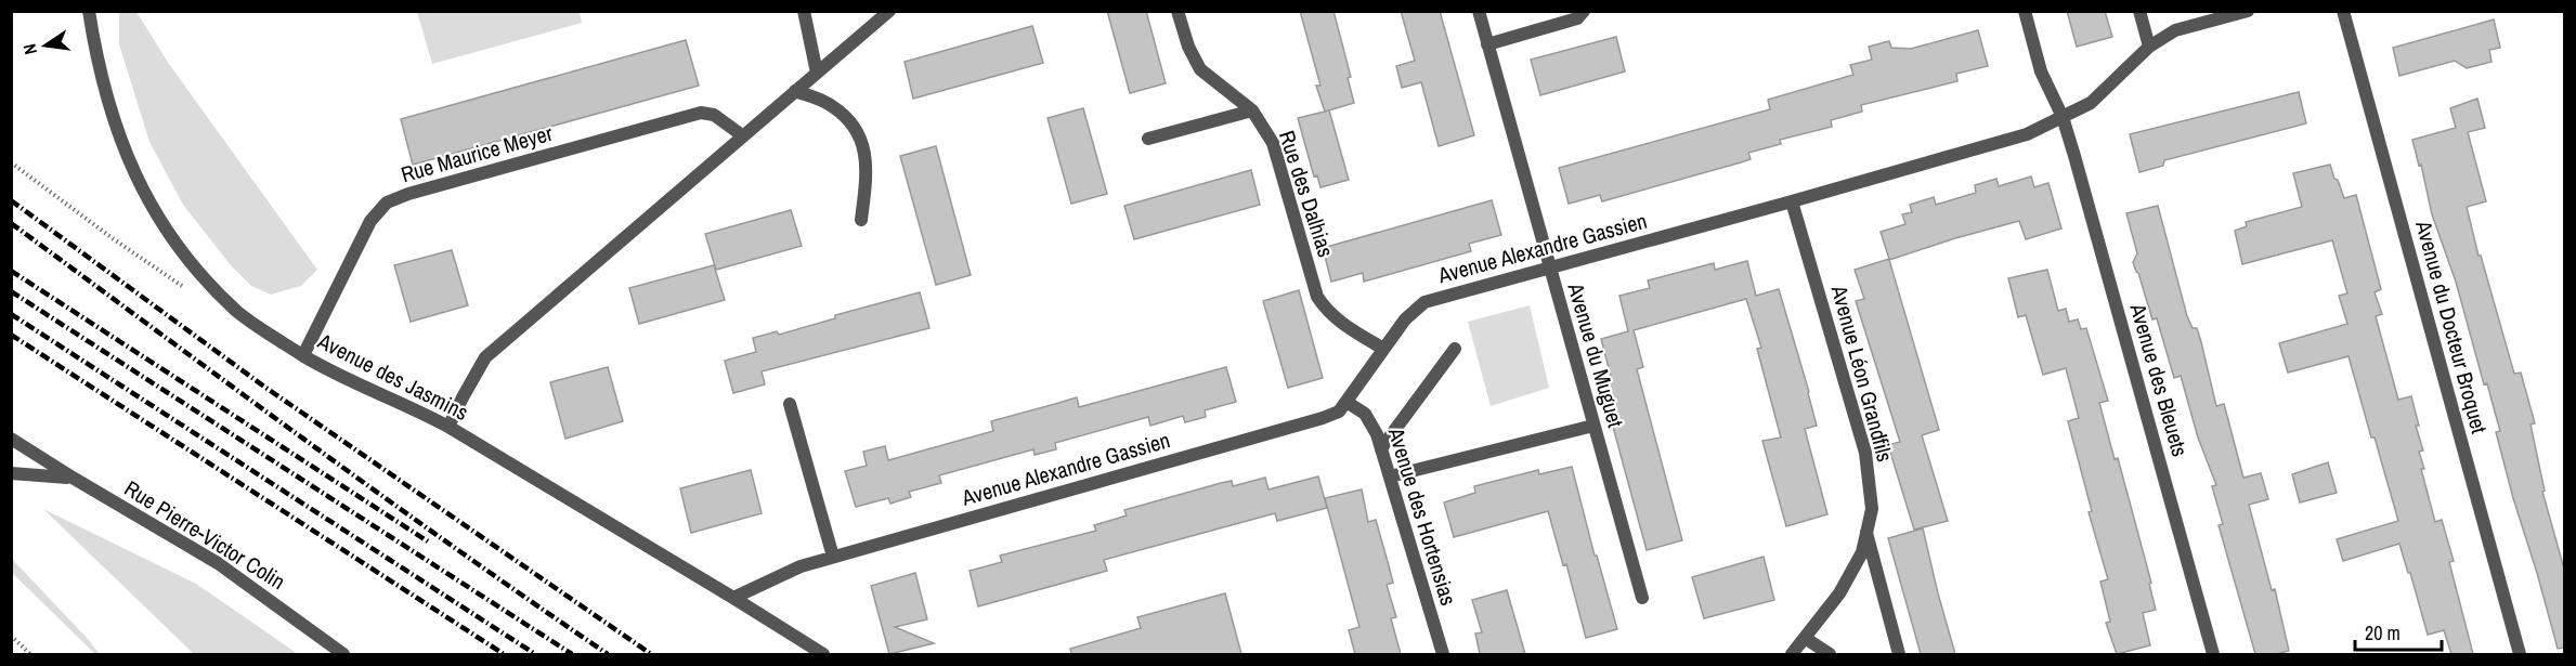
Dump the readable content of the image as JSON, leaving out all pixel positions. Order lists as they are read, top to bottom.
{
  "streets": {
    "street": [
      "Rue Maurice Meyer",
      "Rue des Dalhias",
      "Avenue Alexandre Gassien",
      "Avenue du Docteur Broquet",
      "Avenue du Muguet",
      "Avenue Léon Grandfils",
      "Avenue des Jasmins",
      "Avenue des Bleuets",
      "Avenue des Hortensias",
      "Rue Pierre-Victor Colin"
    ]
  },
  "crossings": [
    ["Rue Maurice Meyer", "Avenue des Jasmins"],
    ["Rue des Dalhias", "Avenue Alexandre Gassien"],
    ["Avenue Alexandre Gassien", "Avenue du Muguet"],
    ["Avenue Alexandre Gassien", "Avenue Léon Grandfils"],
    ["Avenue Alexandre Gassien", "Avenue des Jasmins"],
    ["Avenue Alexandre Gassien", "Avenue des Bleuets"],
    ["Avenue Alexandre Gassien", "Avenue des Hortensias"]
  ],
  "scale_bar": "20 m",
  "north": "left"
}
